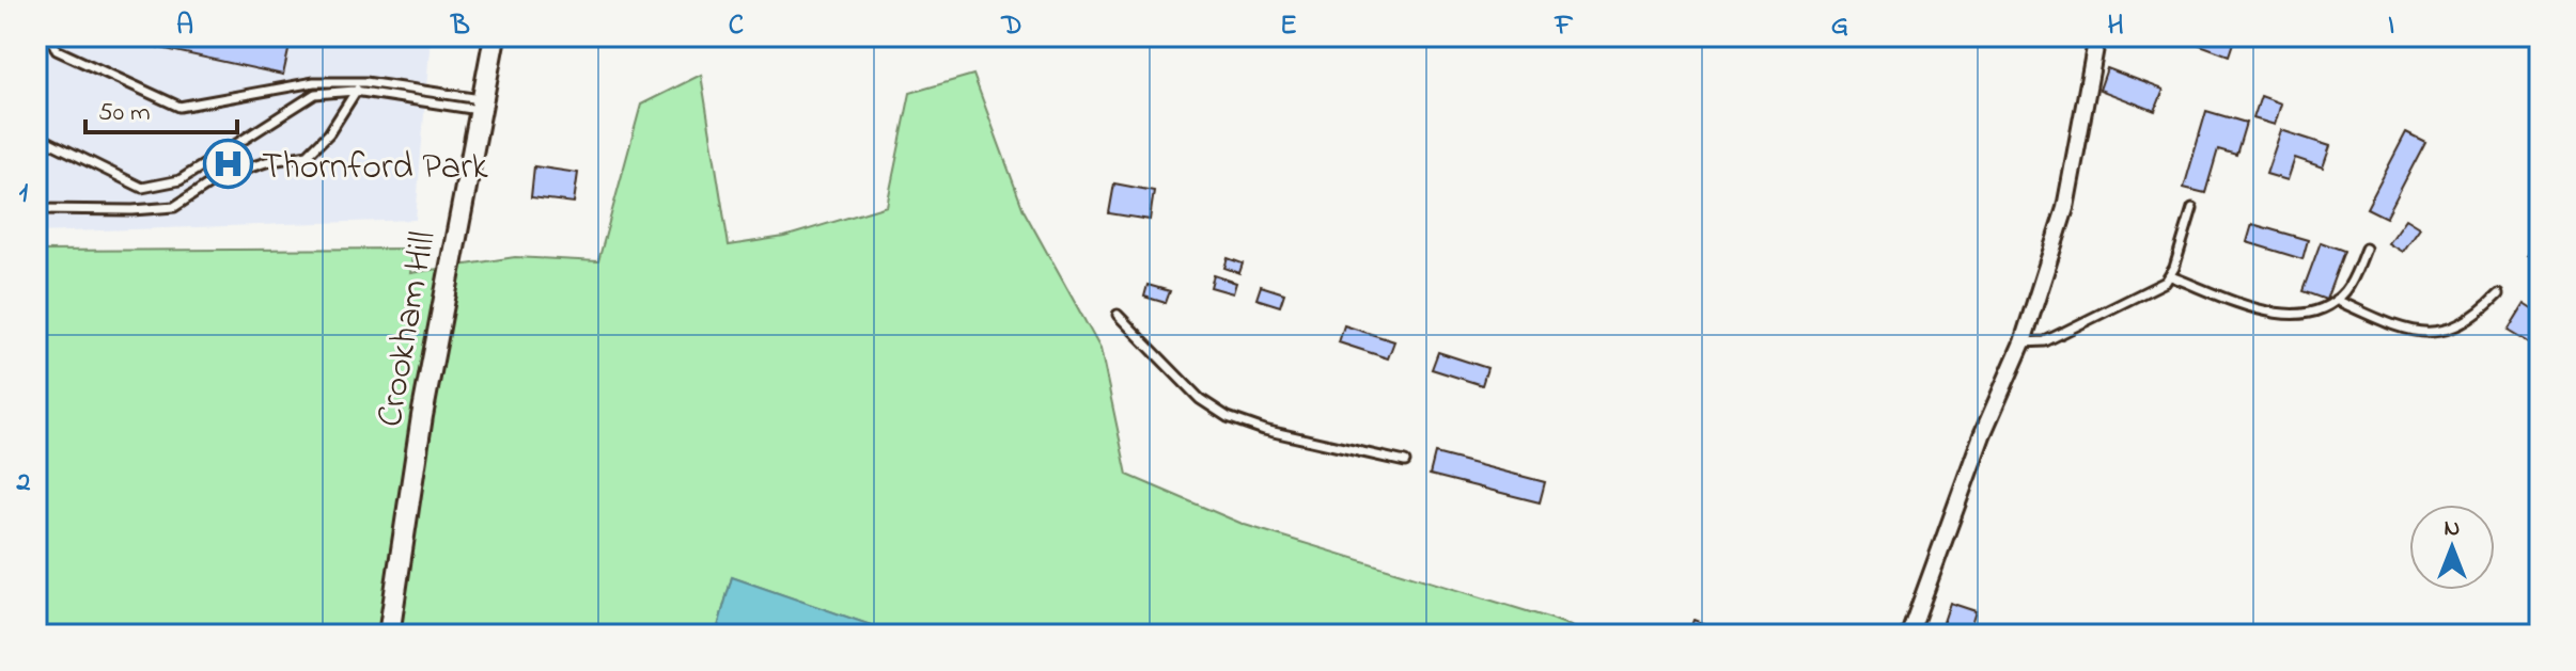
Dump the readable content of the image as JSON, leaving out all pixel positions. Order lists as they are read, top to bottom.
{
  "streets": {
    "street": ["Crookham Hill"]
  },
  "places": {
    "hospital": ["Thornford Park"]
  },
  "scale_bar": "50 m",
  "north": "top",
  "grid": {
    "columns": [
      "A",
      "B",
      "C",
      "D",
      "E",
      "F",
      "G",
      "H",
      "I"
    ],
    "rows": ["1", "2"]
  }
}
